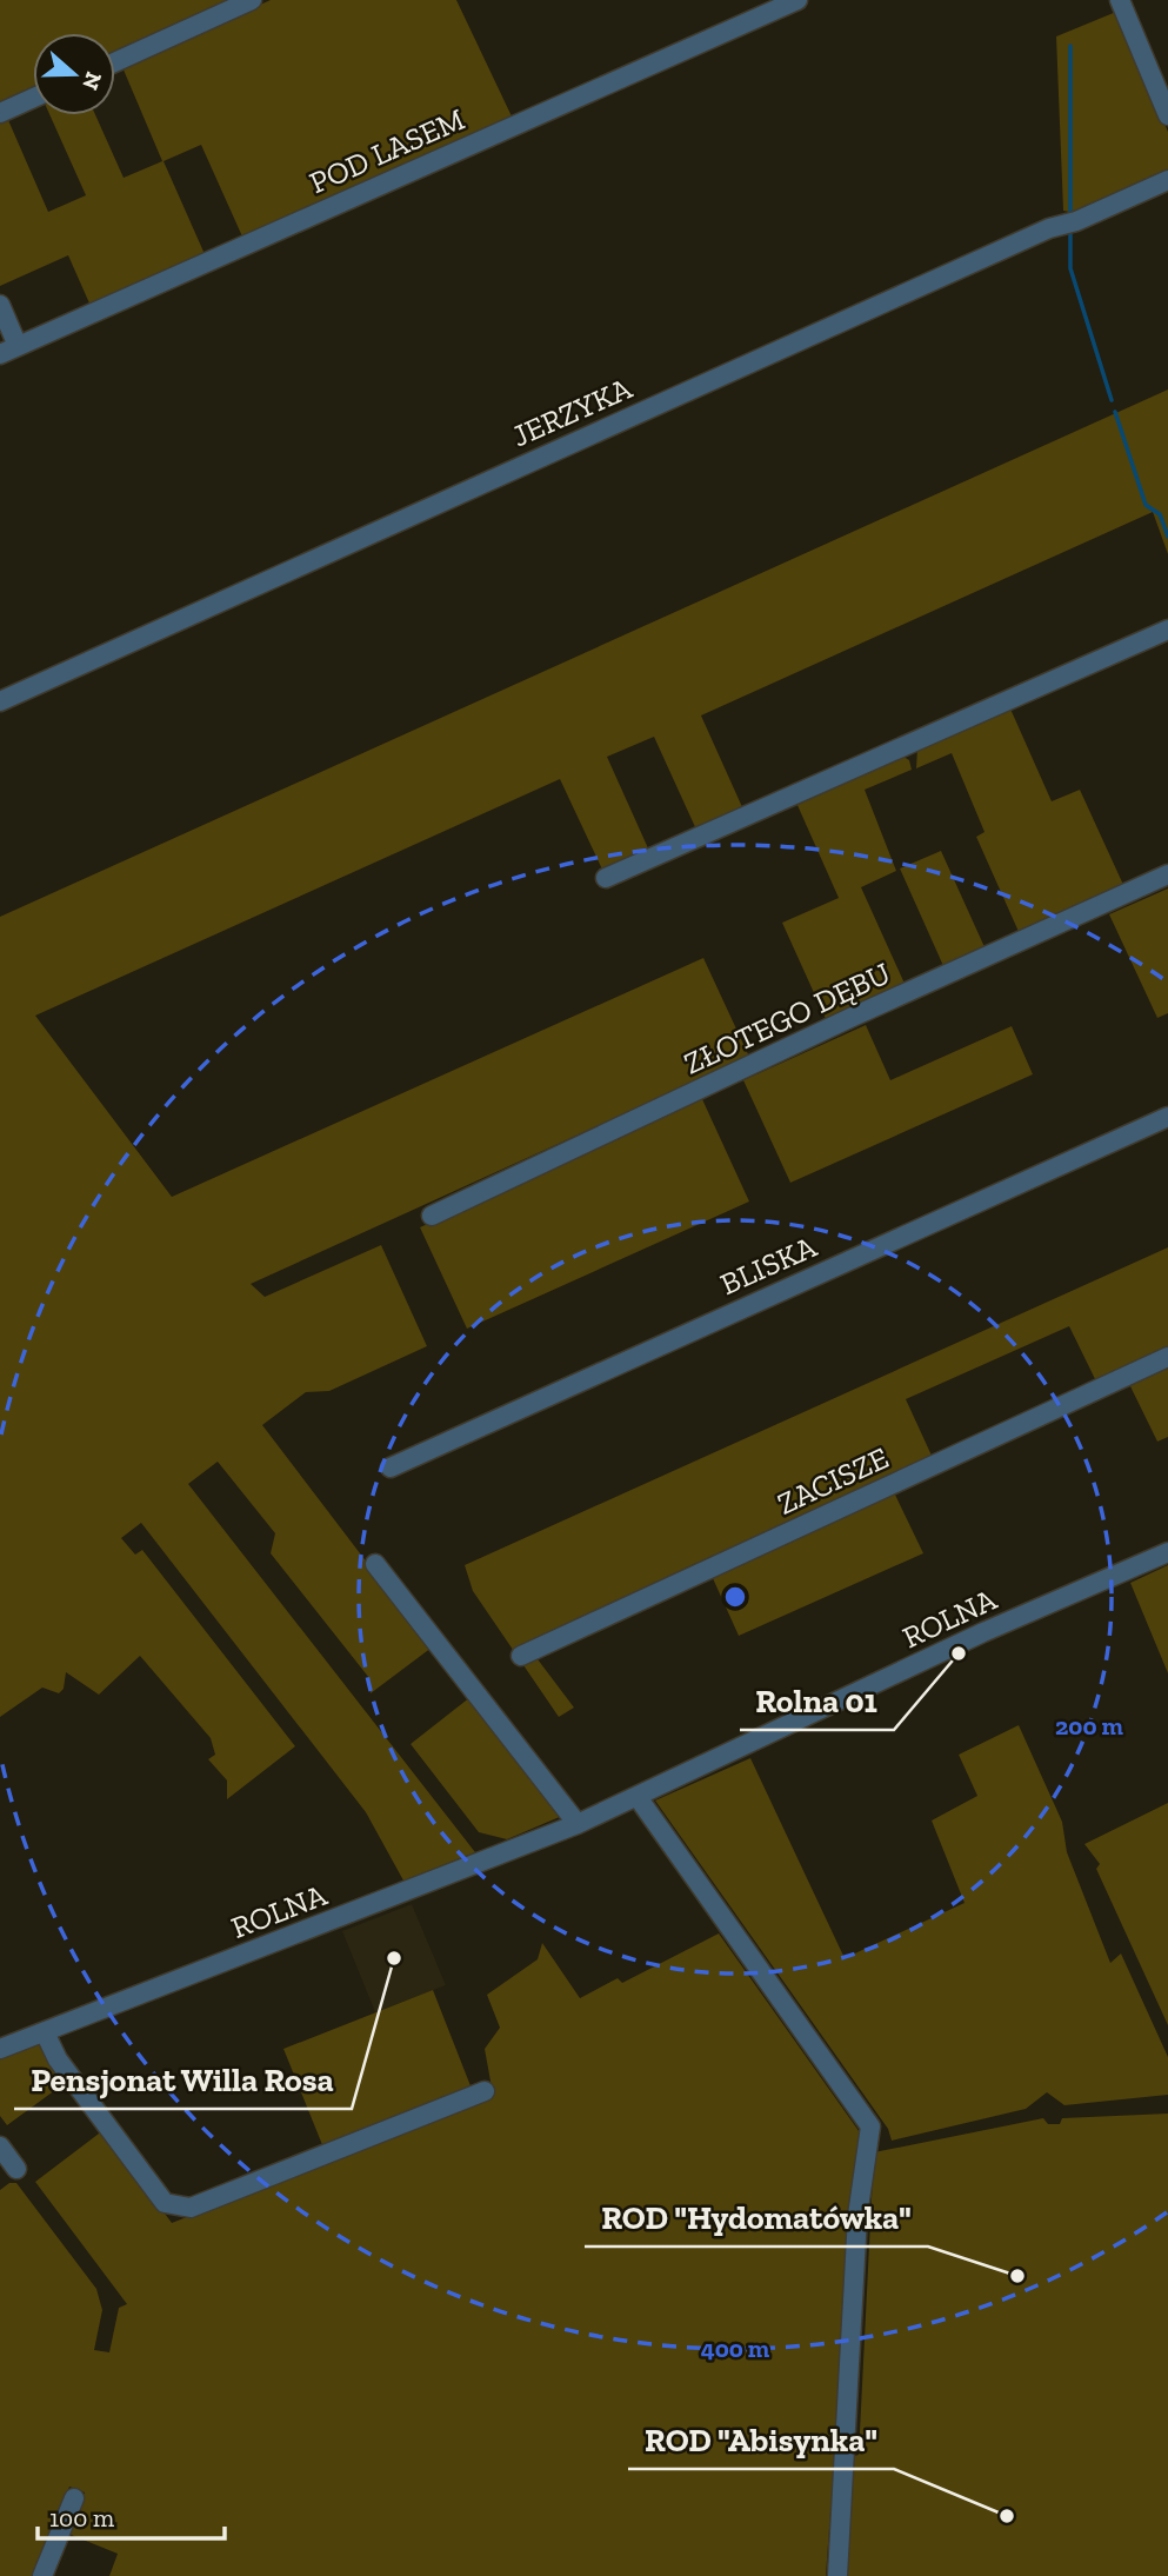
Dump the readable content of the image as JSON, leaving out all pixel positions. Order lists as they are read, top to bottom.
{
  "streets": {
    "street": [
      "POD LASEM",
      "JERZYKA",
      "ZŁOTEGO DĘBU",
      "BLISKA",
      "ZACISZE",
      "ROLNA"
    ]
  },
  "places": [
    "Rolna 01",
    "Pensjonat Willa Rosa",
    "ROD \"Hydomatówka\"",
    "ROD \"Abisynka\""
  ],
  "scale_bar": "100 m",
  "north": "right",
  "rings": ["200 m", "400 m"]
}
